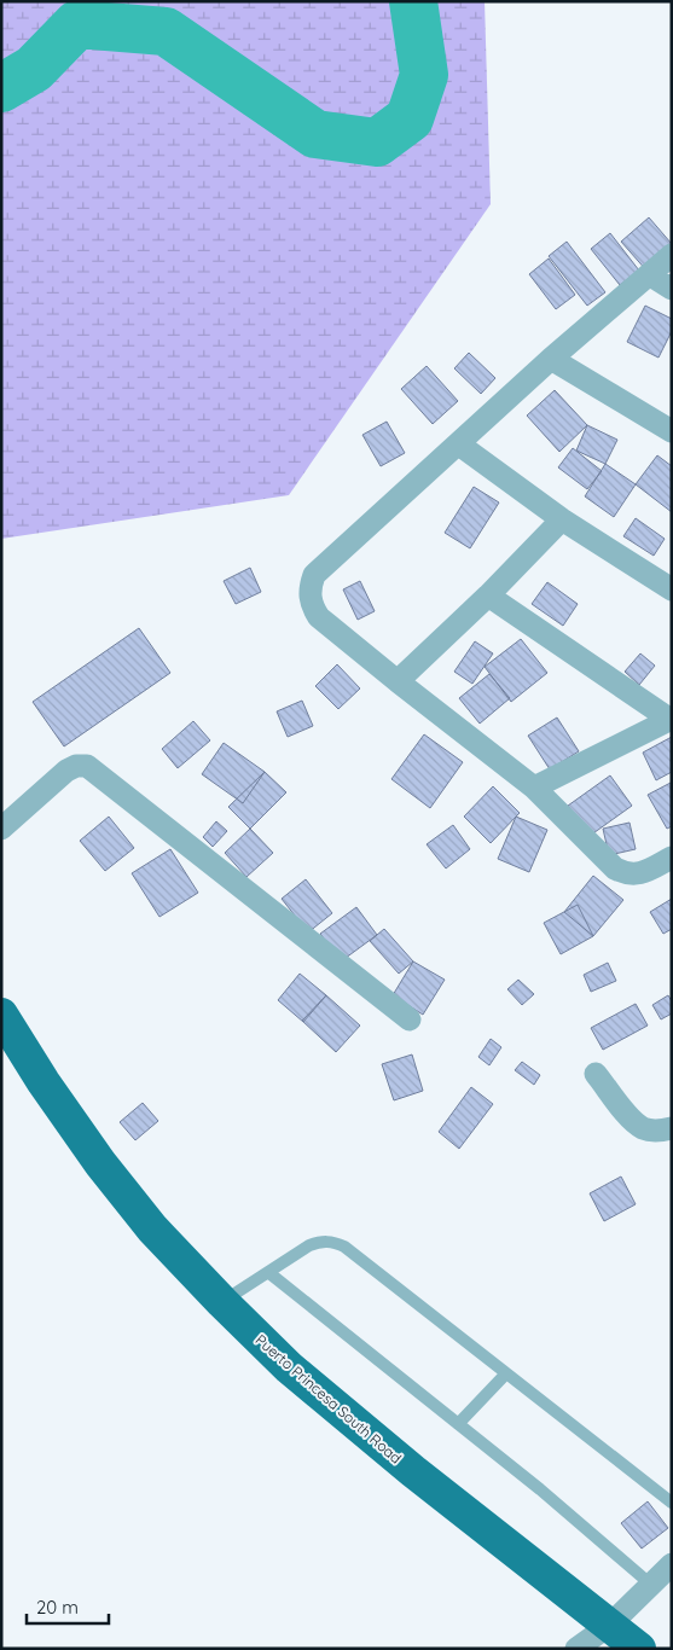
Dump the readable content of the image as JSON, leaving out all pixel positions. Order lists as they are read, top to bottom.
{
  "streets": {
    "main road": ["Puerto Princesa South Road"]
  },
  "scale_bar": "20 m"
}
